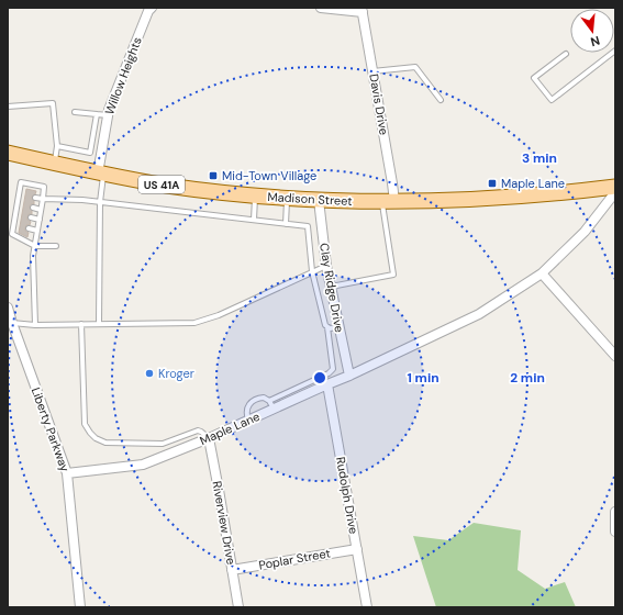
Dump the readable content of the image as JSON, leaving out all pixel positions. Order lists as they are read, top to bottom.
{
  "streets": {
    "main road": ["US 41A", "Madison Street"],
    "street": [
      "Willow Heights",
      "Davis Drive",
      "Clay Ridge Drive",
      "Maple Lane",
      "Liberty Parkway",
      "Rudolph Drive",
      "Riverview Drive",
      "Poplar Street"
    ]
  },
  "crossings": [
    ["Willow Heights", "Madison Street"],
    ["Davis Drive", "Madison Street"],
    ["Madison Street", "Clay Ridge Drive"],
    ["Clay Ridge Drive", "Maple Lane"],
    ["Maple Lane", "Liberty Parkway"],
    ["Maple Lane", "Rudolph Drive"],
    ["Maple Lane", "Riverview Drive"],
    ["Rudolph Drive", "Poplar Street"],
    ["Riverview Drive", "Poplar Street"]
  ],
  "places": {
    "transit": ["Mid-Town Village", "Maple Lane"],
    "other": ["Kroger"]
  },
  "north": "bottom",
  "rings": ["3 min", "1 min", "2 min"]
}
